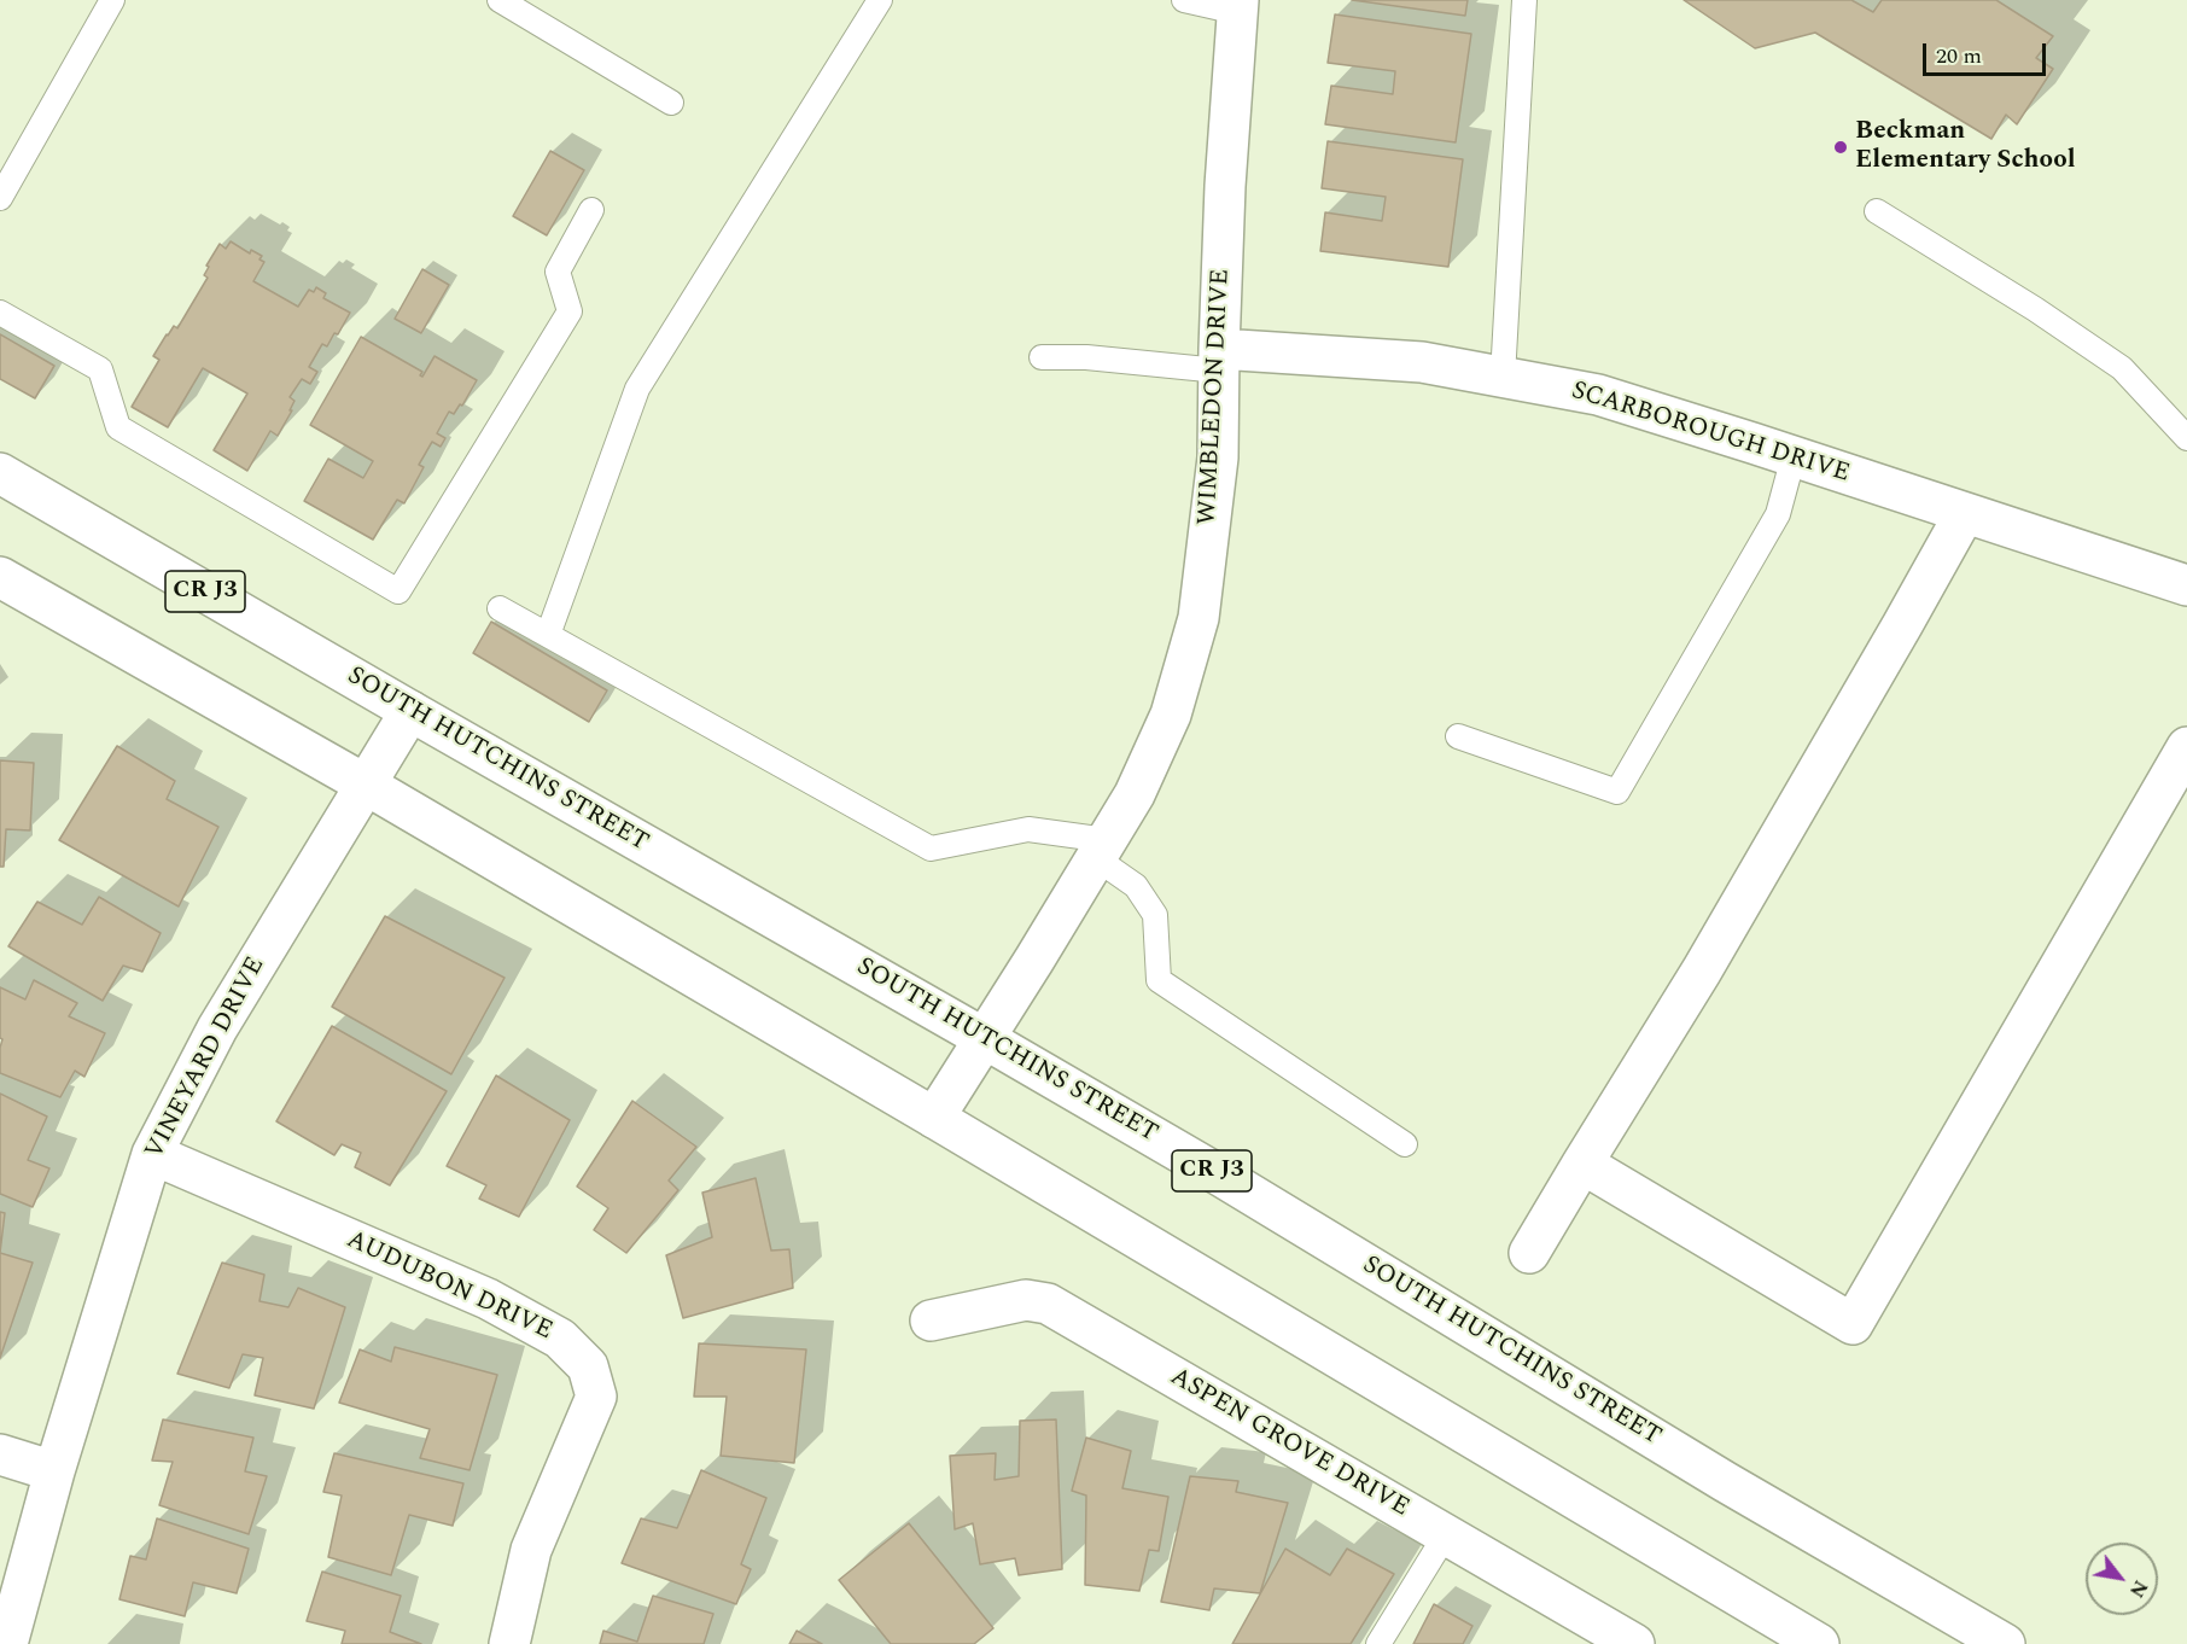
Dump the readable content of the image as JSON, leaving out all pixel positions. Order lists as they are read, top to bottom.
{
  "streets": {
    "street": [
      "WIMBLEDON DRIVE",
      "SCARBOROUGH DRIVE",
      "CR J3",
      "SOUTH HUTCHINS STREET",
      "VINEYARD DRIVE",
      "AUDUBON DRIVE",
      "ASPEN GROVE DRIVE"
    ]
  },
  "crossings": [
    ["WIMBLEDON DRIVE", "SCARBOROUGH DRIVE"],
    ["WIMBLEDON DRIVE", "SOUTH HUTCHINS STREET"],
    ["SOUTH HUTCHINS STREET", "VINEYARD DRIVE"],
    ["VINEYARD DRIVE", "AUDUBON DRIVE"]
  ],
  "places": ["Beckman Elementary School"],
  "scale_bar": "20 m",
  "north": "bottom right"
}
